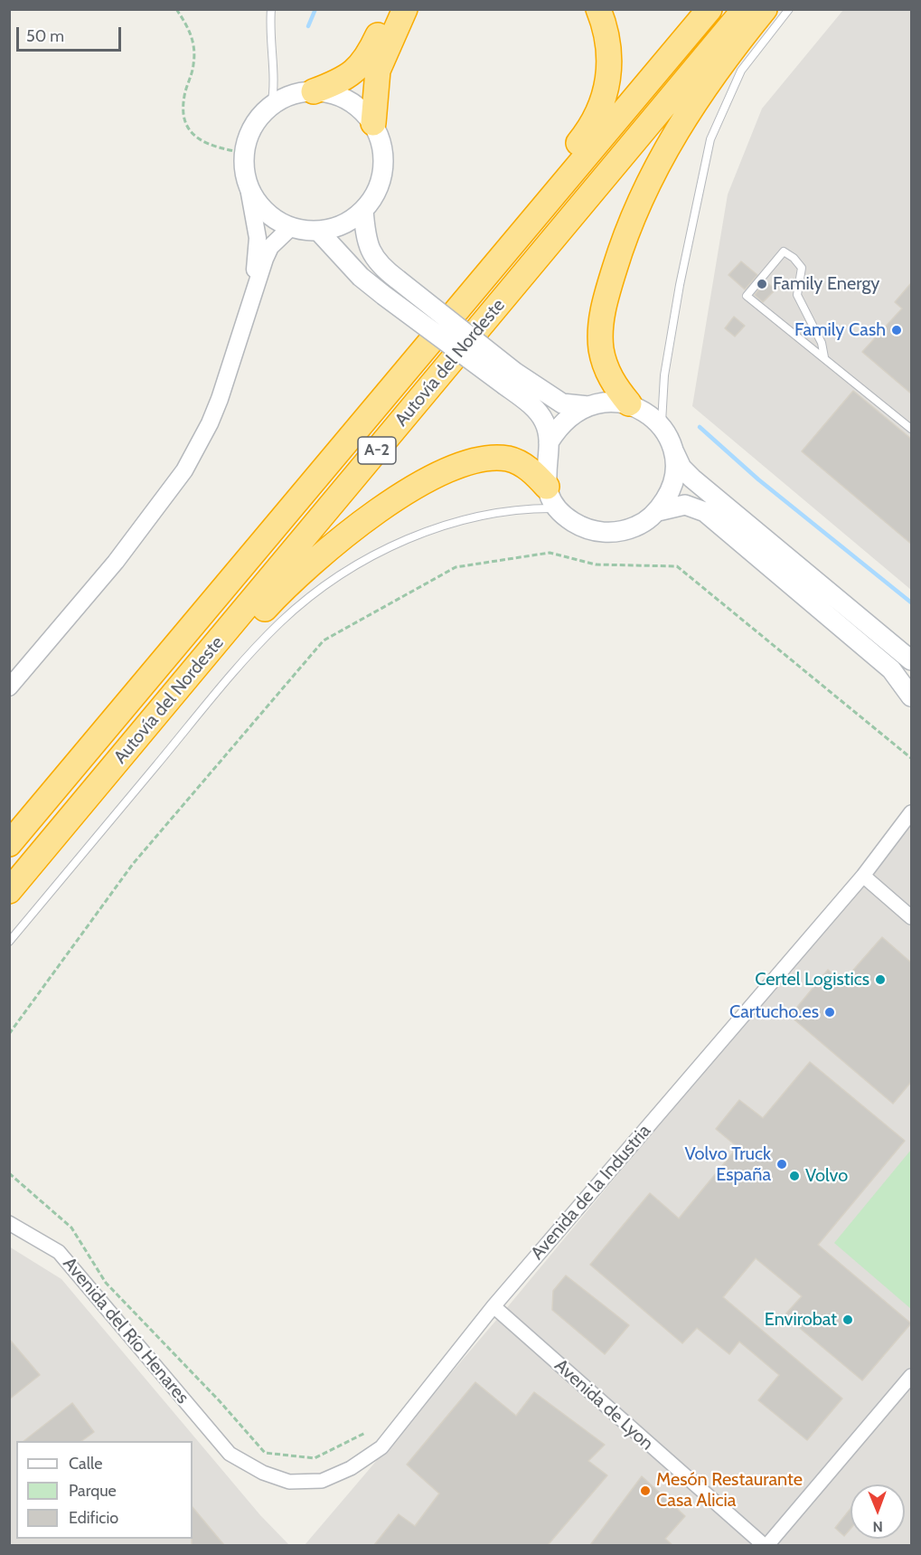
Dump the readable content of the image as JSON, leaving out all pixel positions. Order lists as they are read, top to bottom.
{
  "streets": {
    "highway": ["Autovía del Nordeste", "A-2"],
    "street": ["Avenida de la Industria", "Avenida del Río Henares", "Avenida de Lyon"]
  },
  "crossings": [
    ["Avenida de la Industria", "Avenida del Río Henares"],
    ["Avenida de la Industria", "Avenida de Lyon"]
  ],
  "places": [
    "Family Energy",
    "Family Cash",
    "Certel Logistics",
    "Cartucho.es",
    "Volvo Truck España",
    "Volvo",
    "Envirobat",
    "Mesón Restaurante Casa Alicia"
  ],
  "legend": ["Calle", "Parque", "Edificio"],
  "scale_bar": "50 m",
  "north": "bottom"
}
